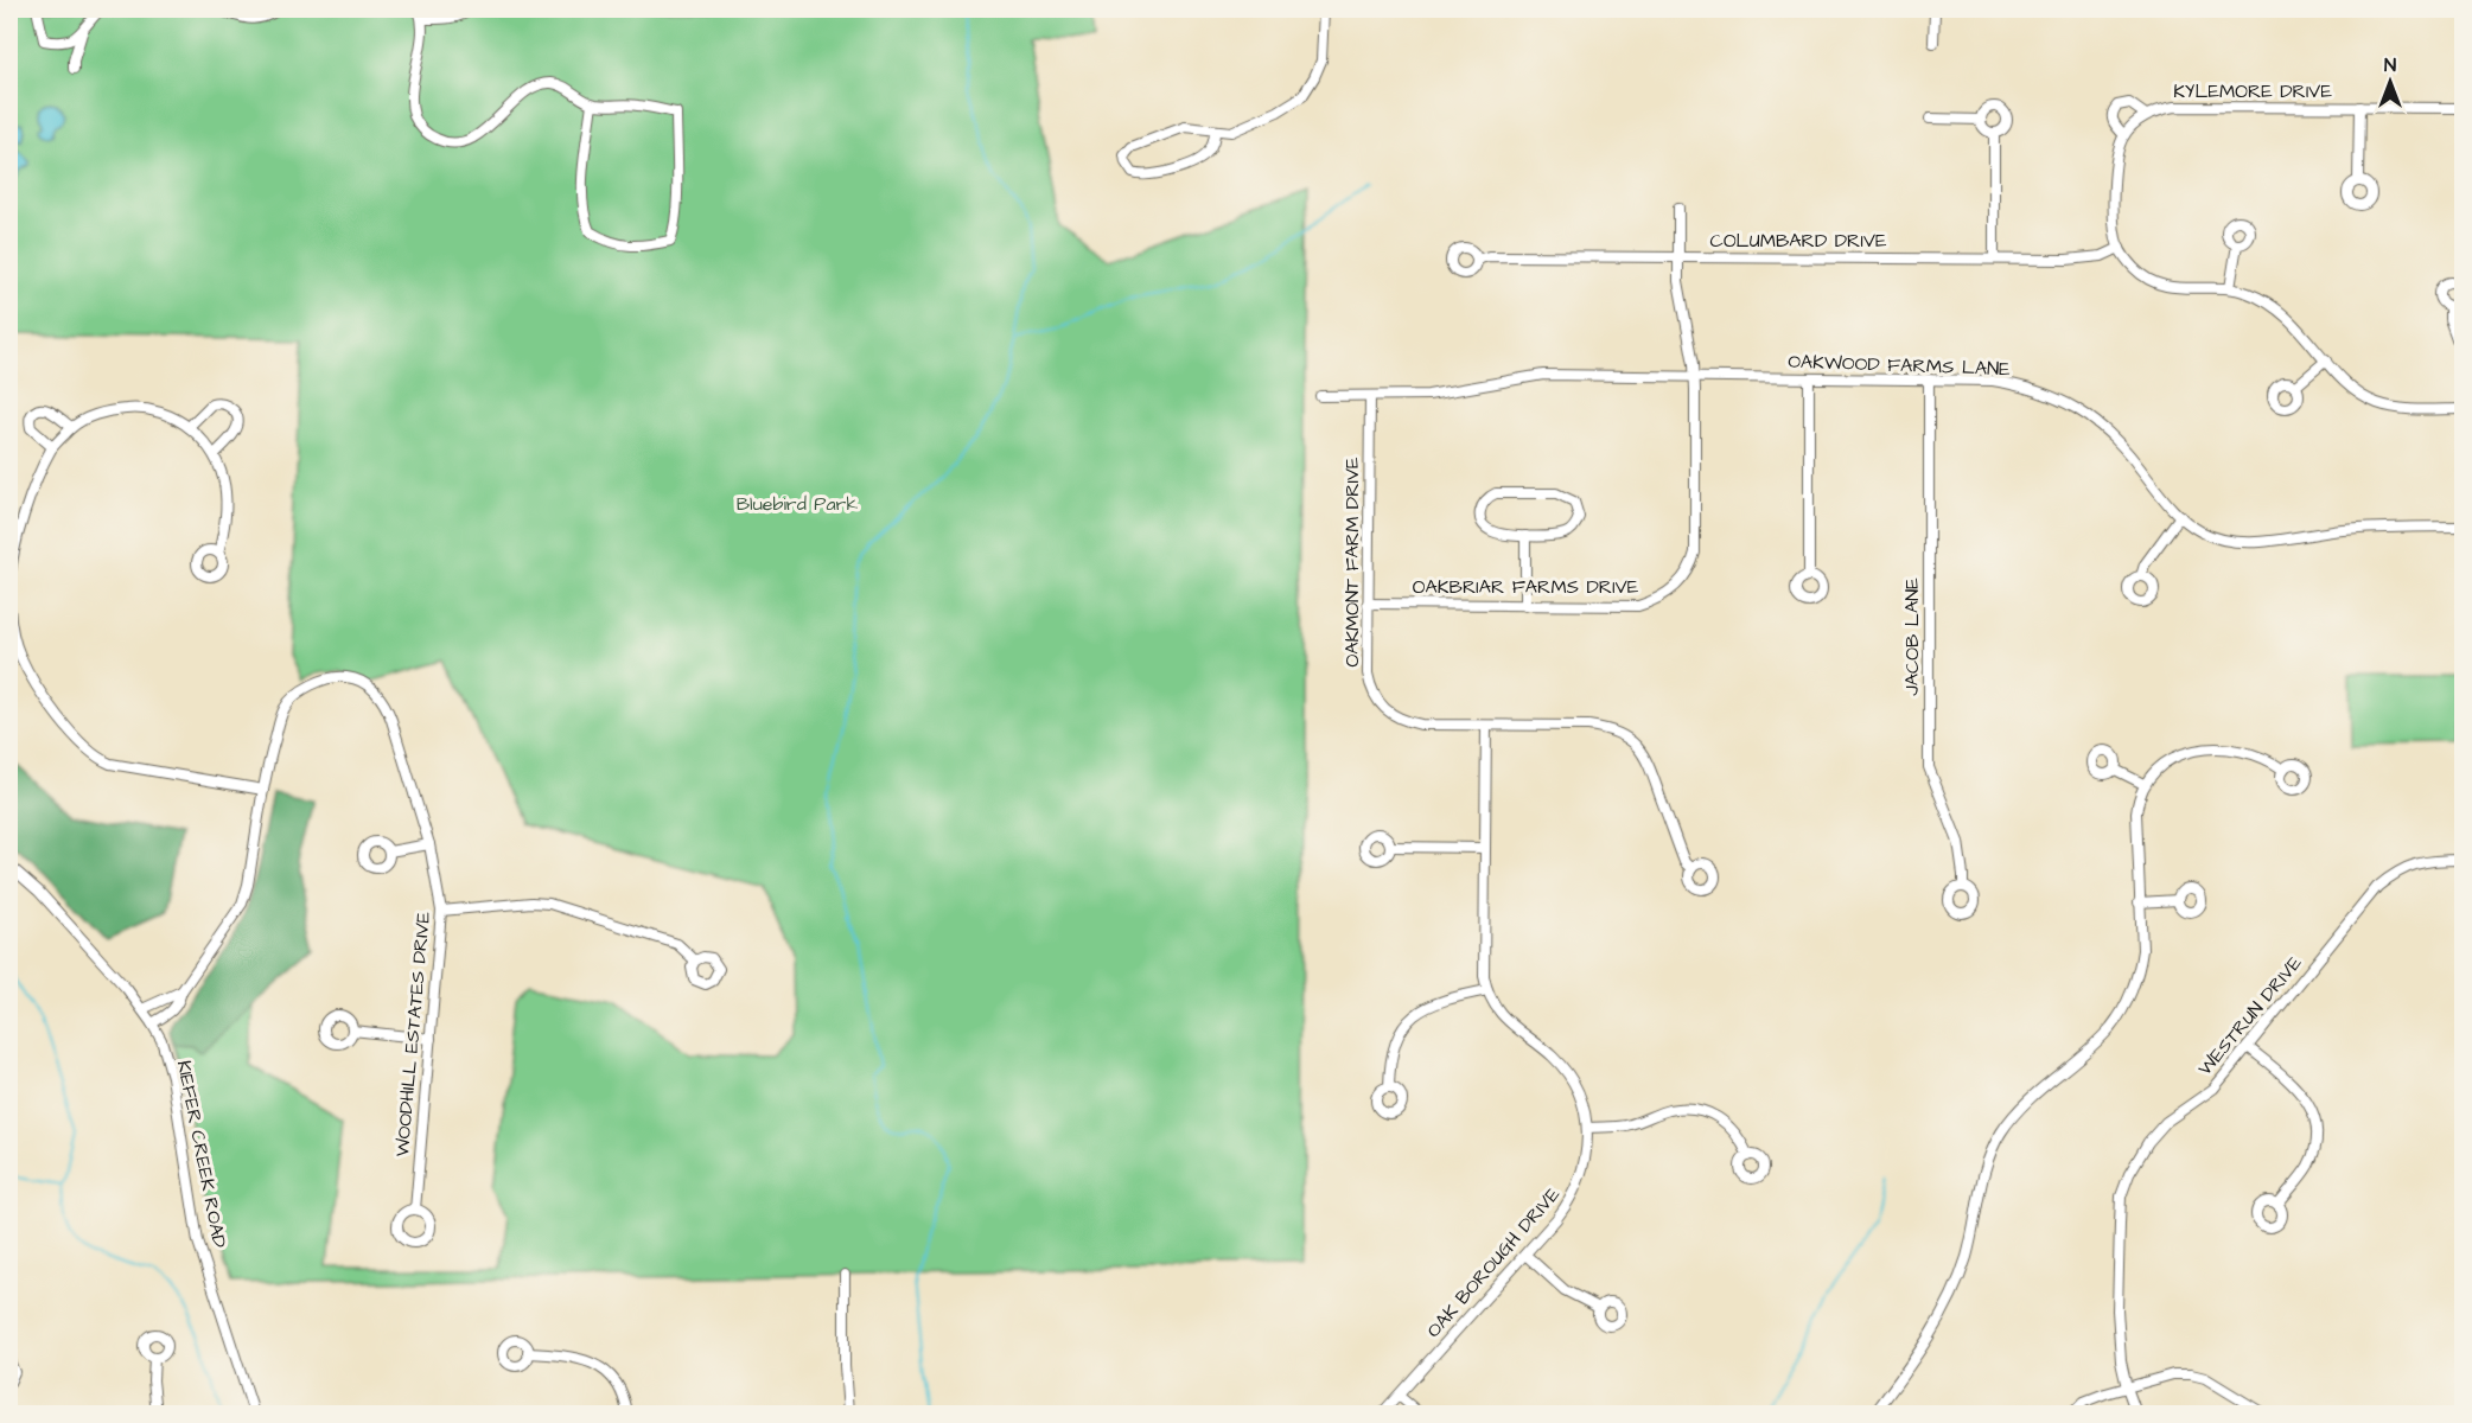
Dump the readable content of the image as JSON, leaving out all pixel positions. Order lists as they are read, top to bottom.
{
  "streets": {
    "street": [
      "KYLEMORE DRIVE",
      "COLUMBARD DRIVE",
      "OAKWOOD FARMS LANE",
      "OAKMONT FARM DRIVE",
      "OAKBRIAR FARMS DRIVE",
      "JACOB LANE",
      "WESTRUN DRIVE",
      "WOODHILL ESTATES DRIVE",
      "KIEFER CREEK ROAD",
      "OAK BOROUGH DRIVE"
    ]
  },
  "crossings": [
    ["KYLEMORE DRIVE", "COLUMBARD DRIVE"],
    ["COLUMBARD DRIVE", "OAKBRIAR FARMS DRIVE"],
    ["OAKWOOD FARMS LANE", "OAKMONT FARM DRIVE"],
    ["OAKWOOD FARMS LANE", "OAKBRIAR FARMS DRIVE"],
    ["OAKWOOD FARMS LANE", "JACOB LANE"],
    ["OAKMONT FARM DRIVE", "OAKBRIAR FARMS DRIVE"],
    ["OAKMONT FARM DRIVE", "OAK BOROUGH DRIVE"],
    ["WOODHILL ESTATES DRIVE", "KIEFER CREEK ROAD"]
  ],
  "parks": ["Bluebird Park"],
  "north": "top"
}
